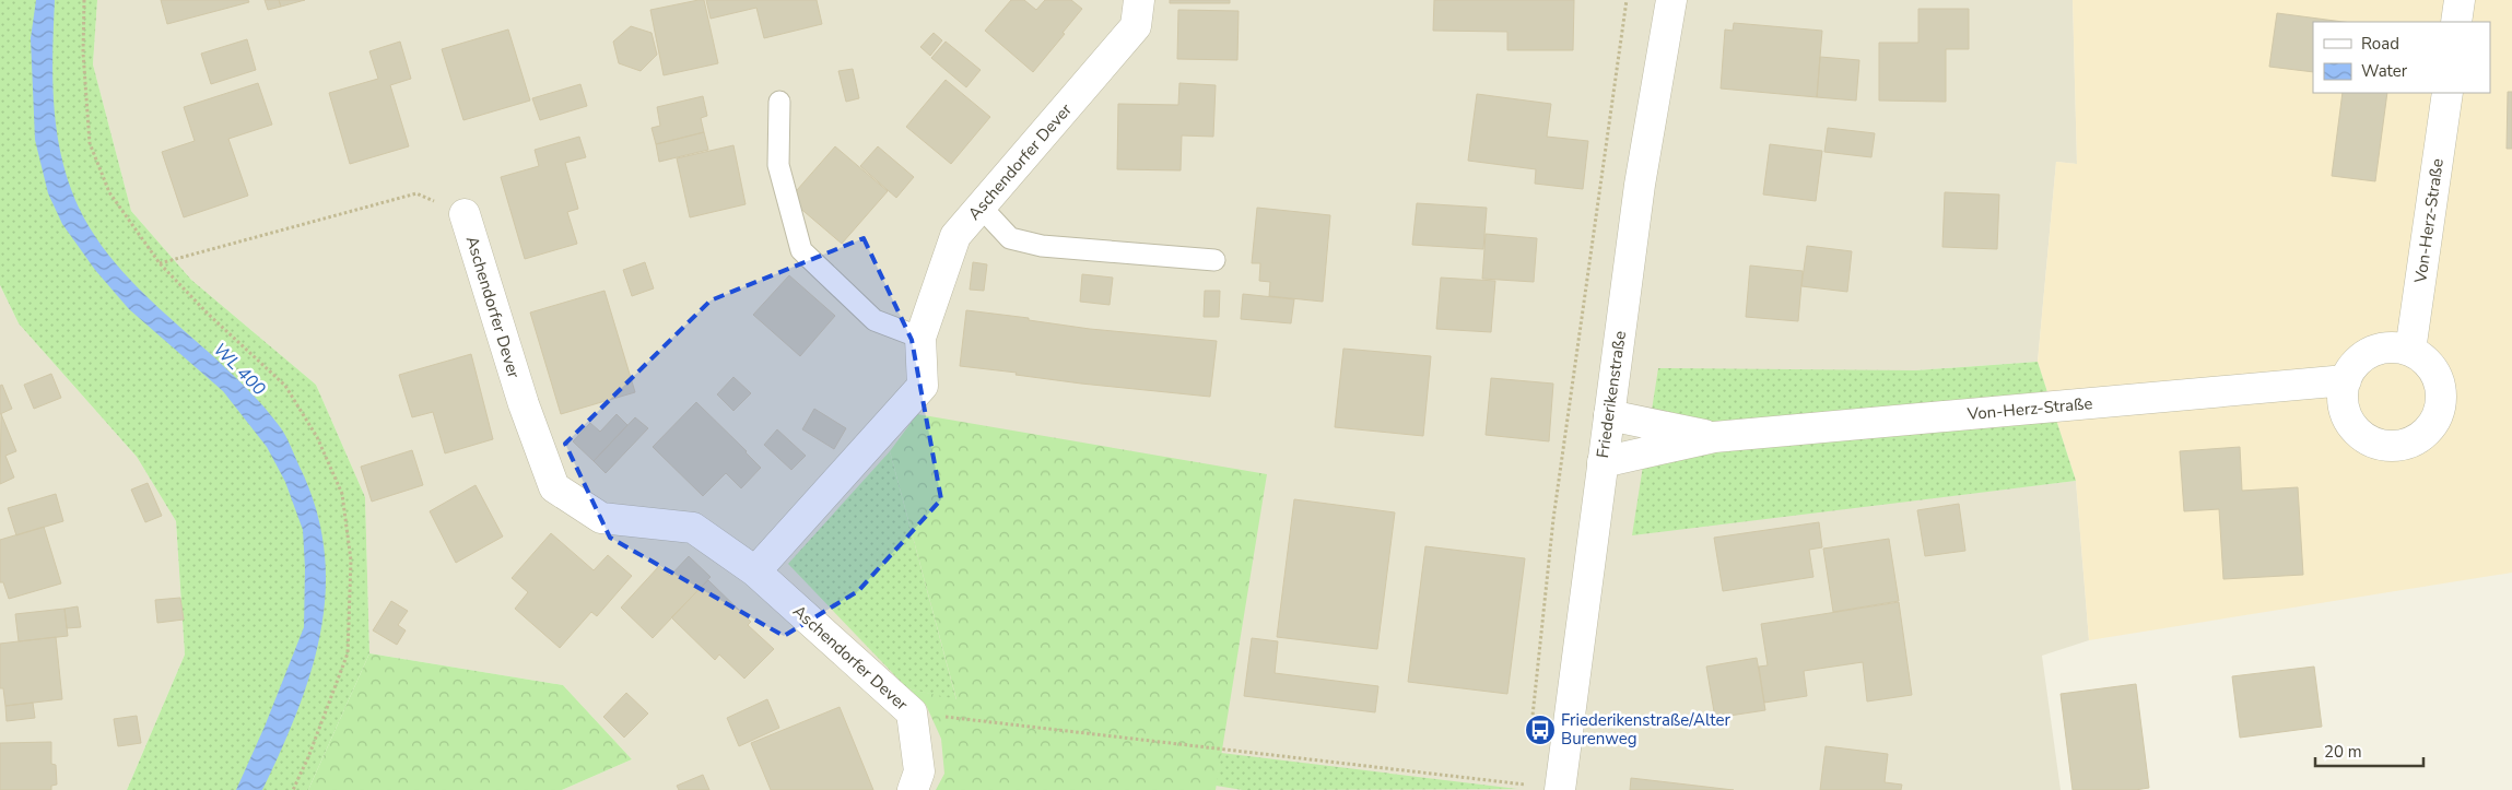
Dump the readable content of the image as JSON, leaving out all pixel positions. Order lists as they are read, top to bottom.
{
  "streets": {
    "street": ["Aschendorfer Dever", "Von-Herz-Straße", "Friederikenstraße"]
  },
  "water": ["WL 400"],
  "places": {
    "bus stop": ["Friederikenstraße/Alter Burenweg"]
  },
  "legend": ["Road", "Water"],
  "scale_bar": "20 m"
}
